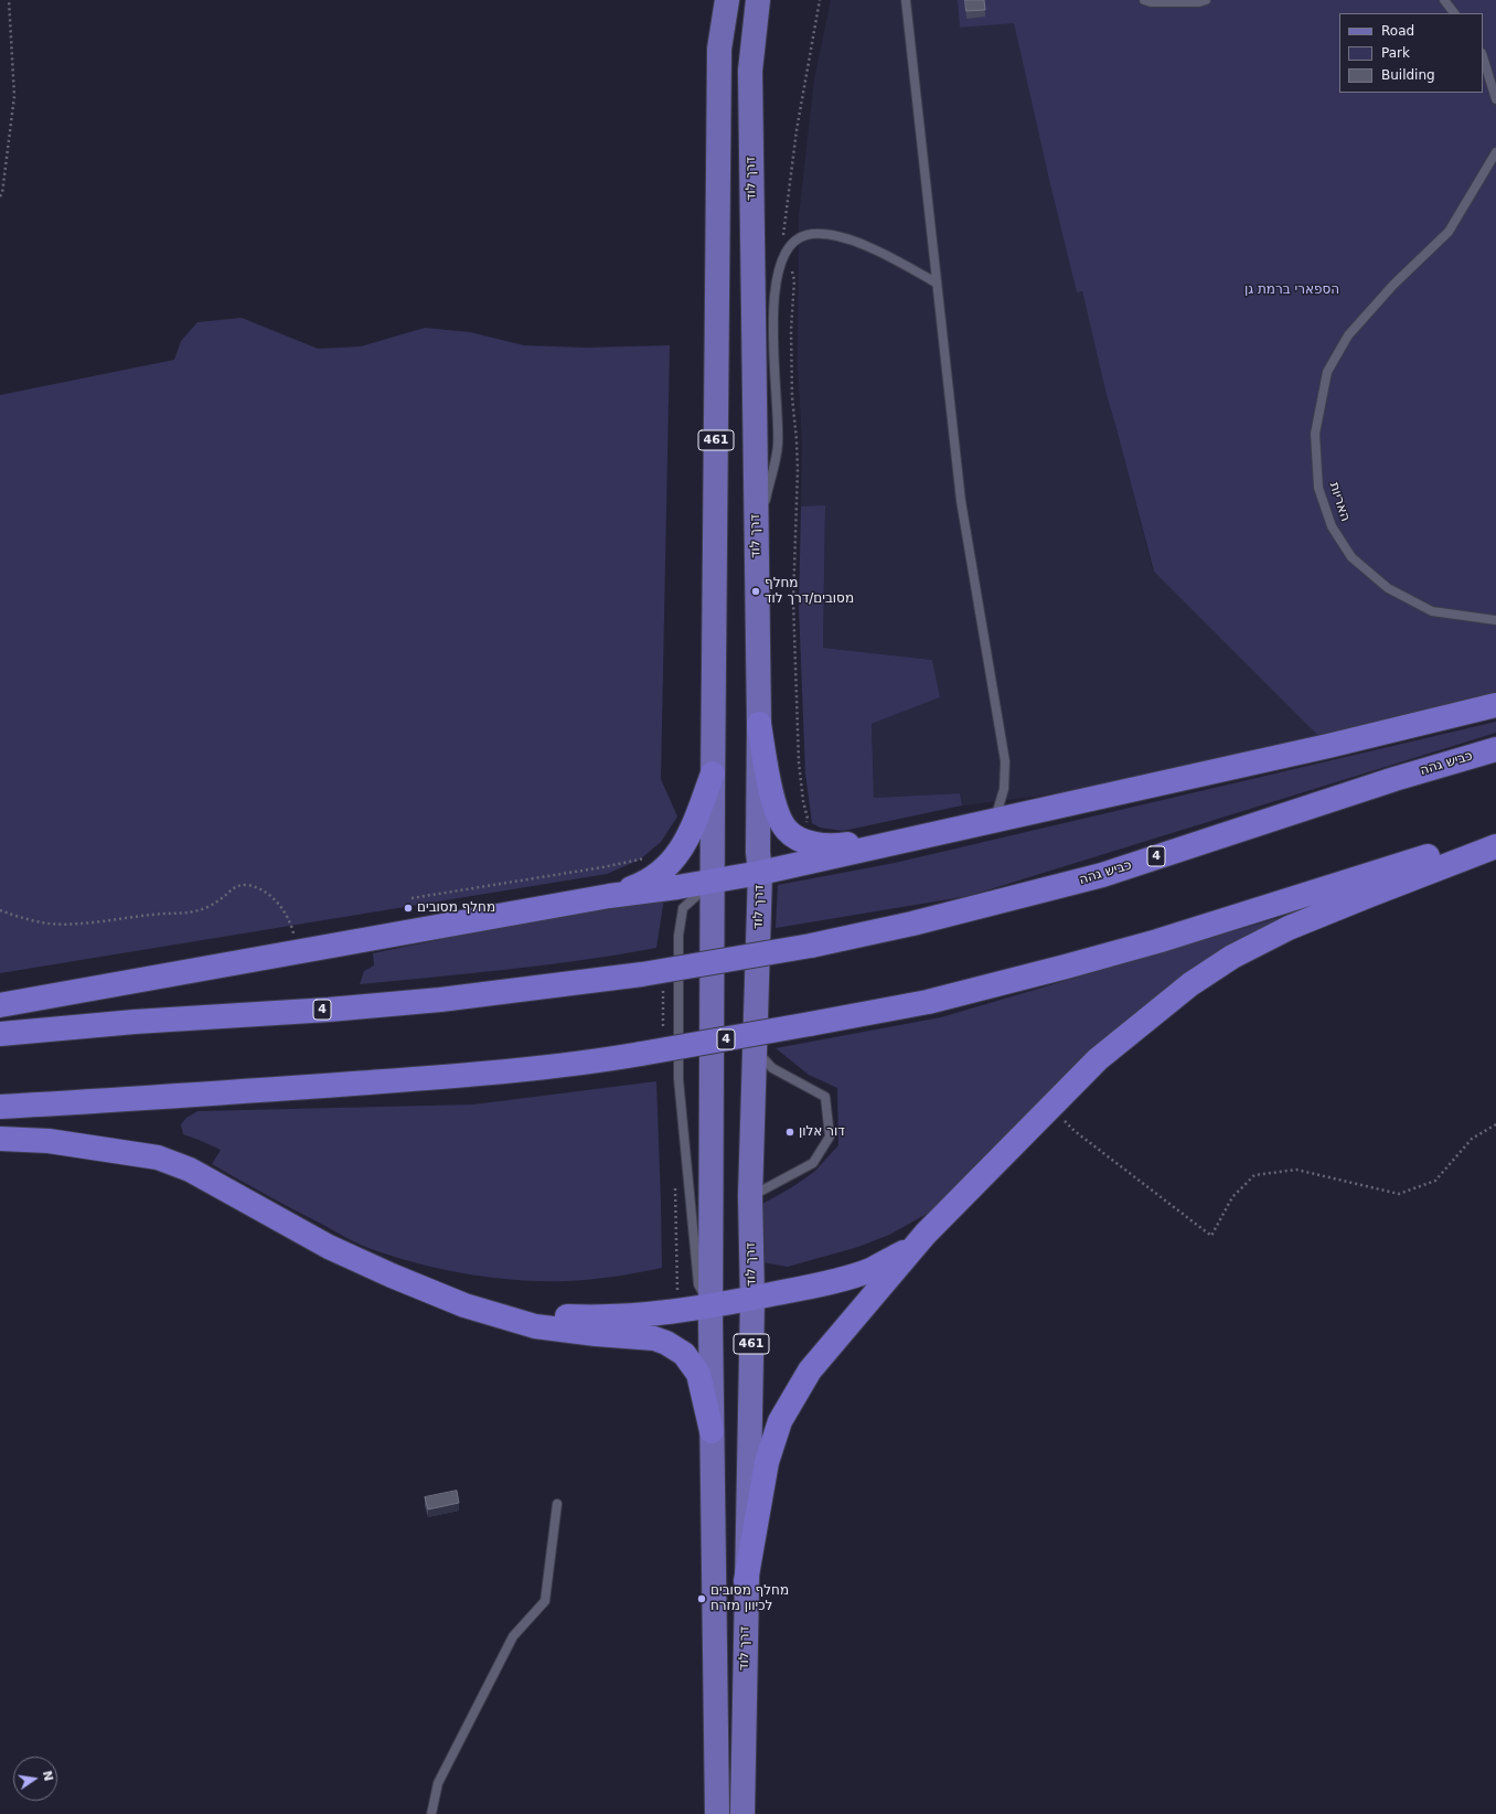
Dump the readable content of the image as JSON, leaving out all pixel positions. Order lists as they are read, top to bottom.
{
  "streets": {
    "highway": ["כביש גהה", "4"],
    "main road": ["דרך לוד", "461"],
    "lane": ["האריות"]
  },
  "parks": ["הספארי ברמת גן"],
  "places": [
    "מחלף מסובים/דרך לוד",
    "מחלף מסובים",
    "דור אלון",
    "מחלף מסובים לכיוון מזרח"
  ],
  "legend": ["Road", "Park", "Building"],
  "north": "right"
}
